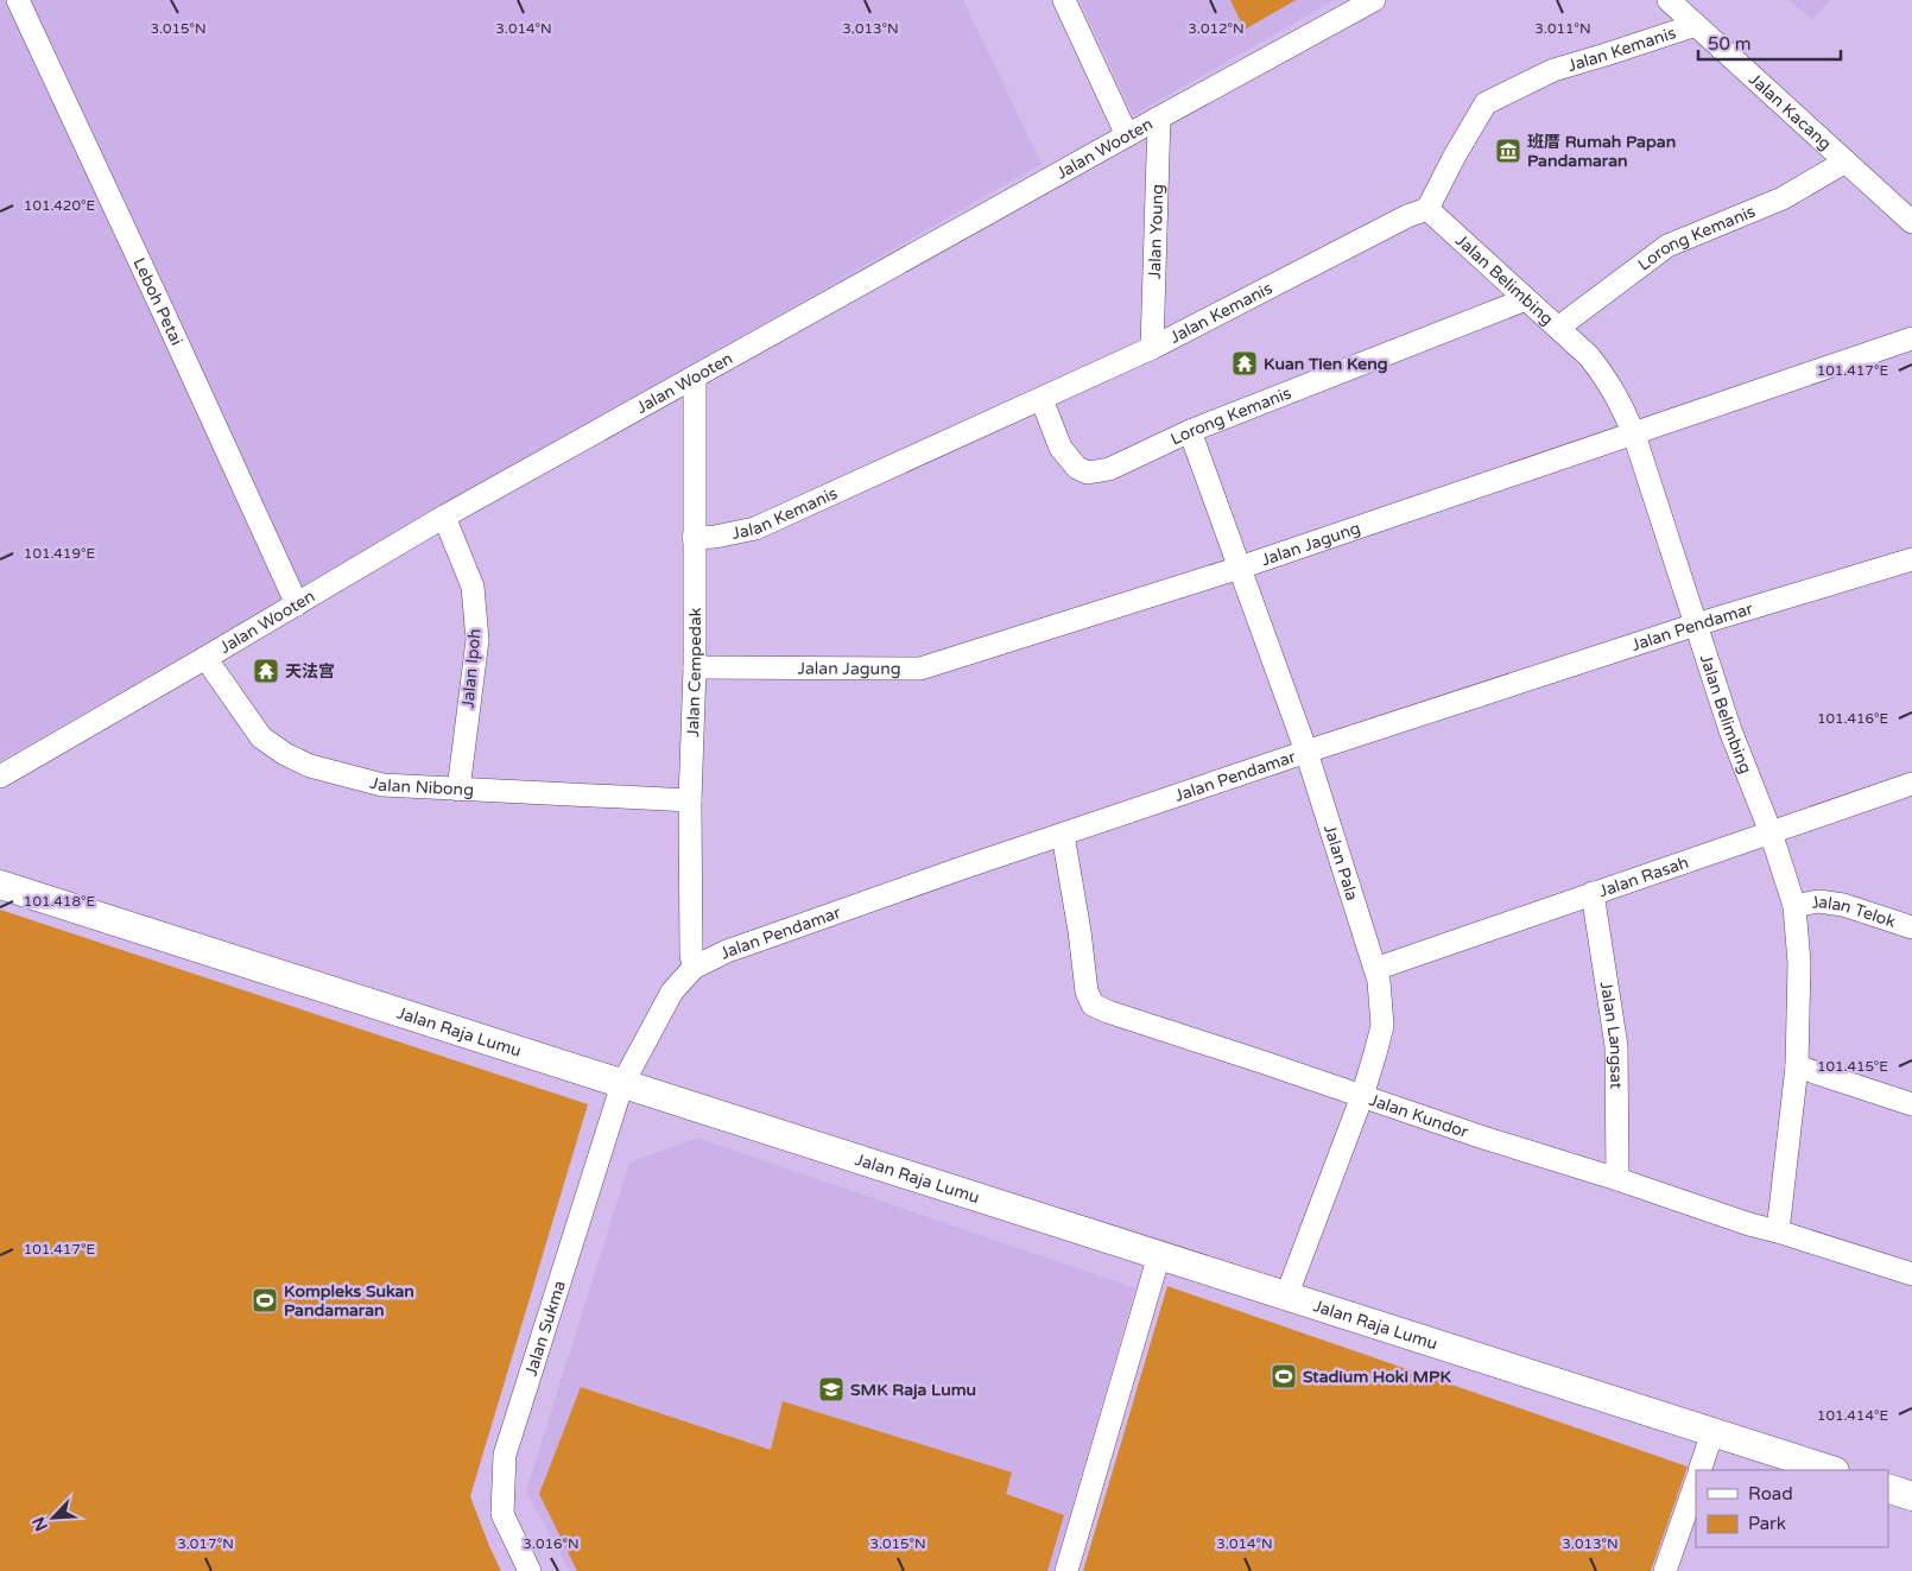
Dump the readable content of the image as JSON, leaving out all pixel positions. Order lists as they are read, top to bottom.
{
  "streets": {
    "street": [
      "Jalan Kemanis",
      "Jalan Kacang",
      "Jalan Wooten",
      "Jalan Young",
      "Lorong Kemanis",
      "Jalan Belimbing",
      "Leboh Petai",
      "Jalan Jagung",
      "Jalan Pendamar",
      "Jalan Ipoh",
      "Jalan Cempedak",
      "Jalan Nibong",
      "Jalan Pala",
      "Jalan Rasah",
      "Jalan Telok",
      "Jalan Raja Lumu",
      "Jalan Langsat",
      "Jalan Kundor",
      "Jalan Sukma"
    ]
  },
  "crossings": [
    ["Jalan Kemanis", "Jalan Kacang"],
    ["Jalan Kemanis", "Jalan Young"],
    ["Jalan Kemanis", "Lorong Kemanis"],
    ["Jalan Kemanis", "Jalan Belimbing"],
    ["Jalan Kemanis", "Jalan Cempedak"],
    ["Jalan Kacang", "Lorong Kemanis"],
    ["Jalan Wooten", "Jalan Young"],
    ["Jalan Wooten", "Leboh Petai"],
    ["Jalan Wooten", "Jalan Ipoh"],
    ["Jalan Wooten", "Jalan Cempedak"],
    ["Jalan Wooten", "Jalan Nibong"],
    ["Lorong Kemanis", "Jalan Belimbing"],
    ["Lorong Kemanis", "Jalan Pala"],
    ["Jalan Belimbing", "Jalan Jagung"],
    ["Jalan Belimbing", "Jalan Pendamar"],
    ["Jalan Belimbing", "Jalan Rasah"],
    ["Jalan Belimbing", "Jalan Telok"],
    ["Jalan Belimbing", "Jalan Kundor"],
    ["Jalan Jagung", "Jalan Cempedak"],
    ["Jalan Jagung", "Jalan Pala"],
    ["Jalan Pendamar", "Jalan Cempedak"],
    ["Jalan Pendamar", "Jalan Pala"],
    ["Jalan Pendamar", "Jalan Raja Lumu"],
    ["Jalan Pendamar", "Jalan Kundor"],
    ["Jalan Pendamar", "Jalan Sukma"],
    ["Jalan Ipoh", "Jalan Nibong"],
    ["Jalan Cempedak", "Jalan Nibong"],
    ["Jalan Pala", "Jalan Rasah"],
    ["Jalan Pala", "Jalan Raja Lumu"],
    ["Jalan Pala", "Jalan Kundor"],
    ["Jalan Rasah", "Jalan Langsat"],
    ["Jalan Raja Lumu", "Jalan Sukma"],
    ["Jalan Langsat", "Jalan Kundor"]
  ],
  "places": {
    "museum": ["班厝 Rumah Papan Pandamaran"],
    "temple": ["Kuan Tien Keng", "天法宫"],
    "sports": ["Kompleks Sukan Pandamaran", "Stadium Hoki MPK"],
    "school or university": ["SMK Raja Lumu"]
  },
  "legend": ["Road", "Park"],
  "scale_bar": "50 m",
  "north": "bottom left",
  "coordinates": [
    "3.015°N",
    "3.014°N",
    "3.013°N",
    "3.012°N",
    "3.011°N",
    "101.420°E",
    "101.417°E",
    "101.419°E",
    "101.416°E",
    "101.418°E",
    "101.415°E",
    "101.414°E",
    "3.017°N",
    "3.016°N"
  ]
}
